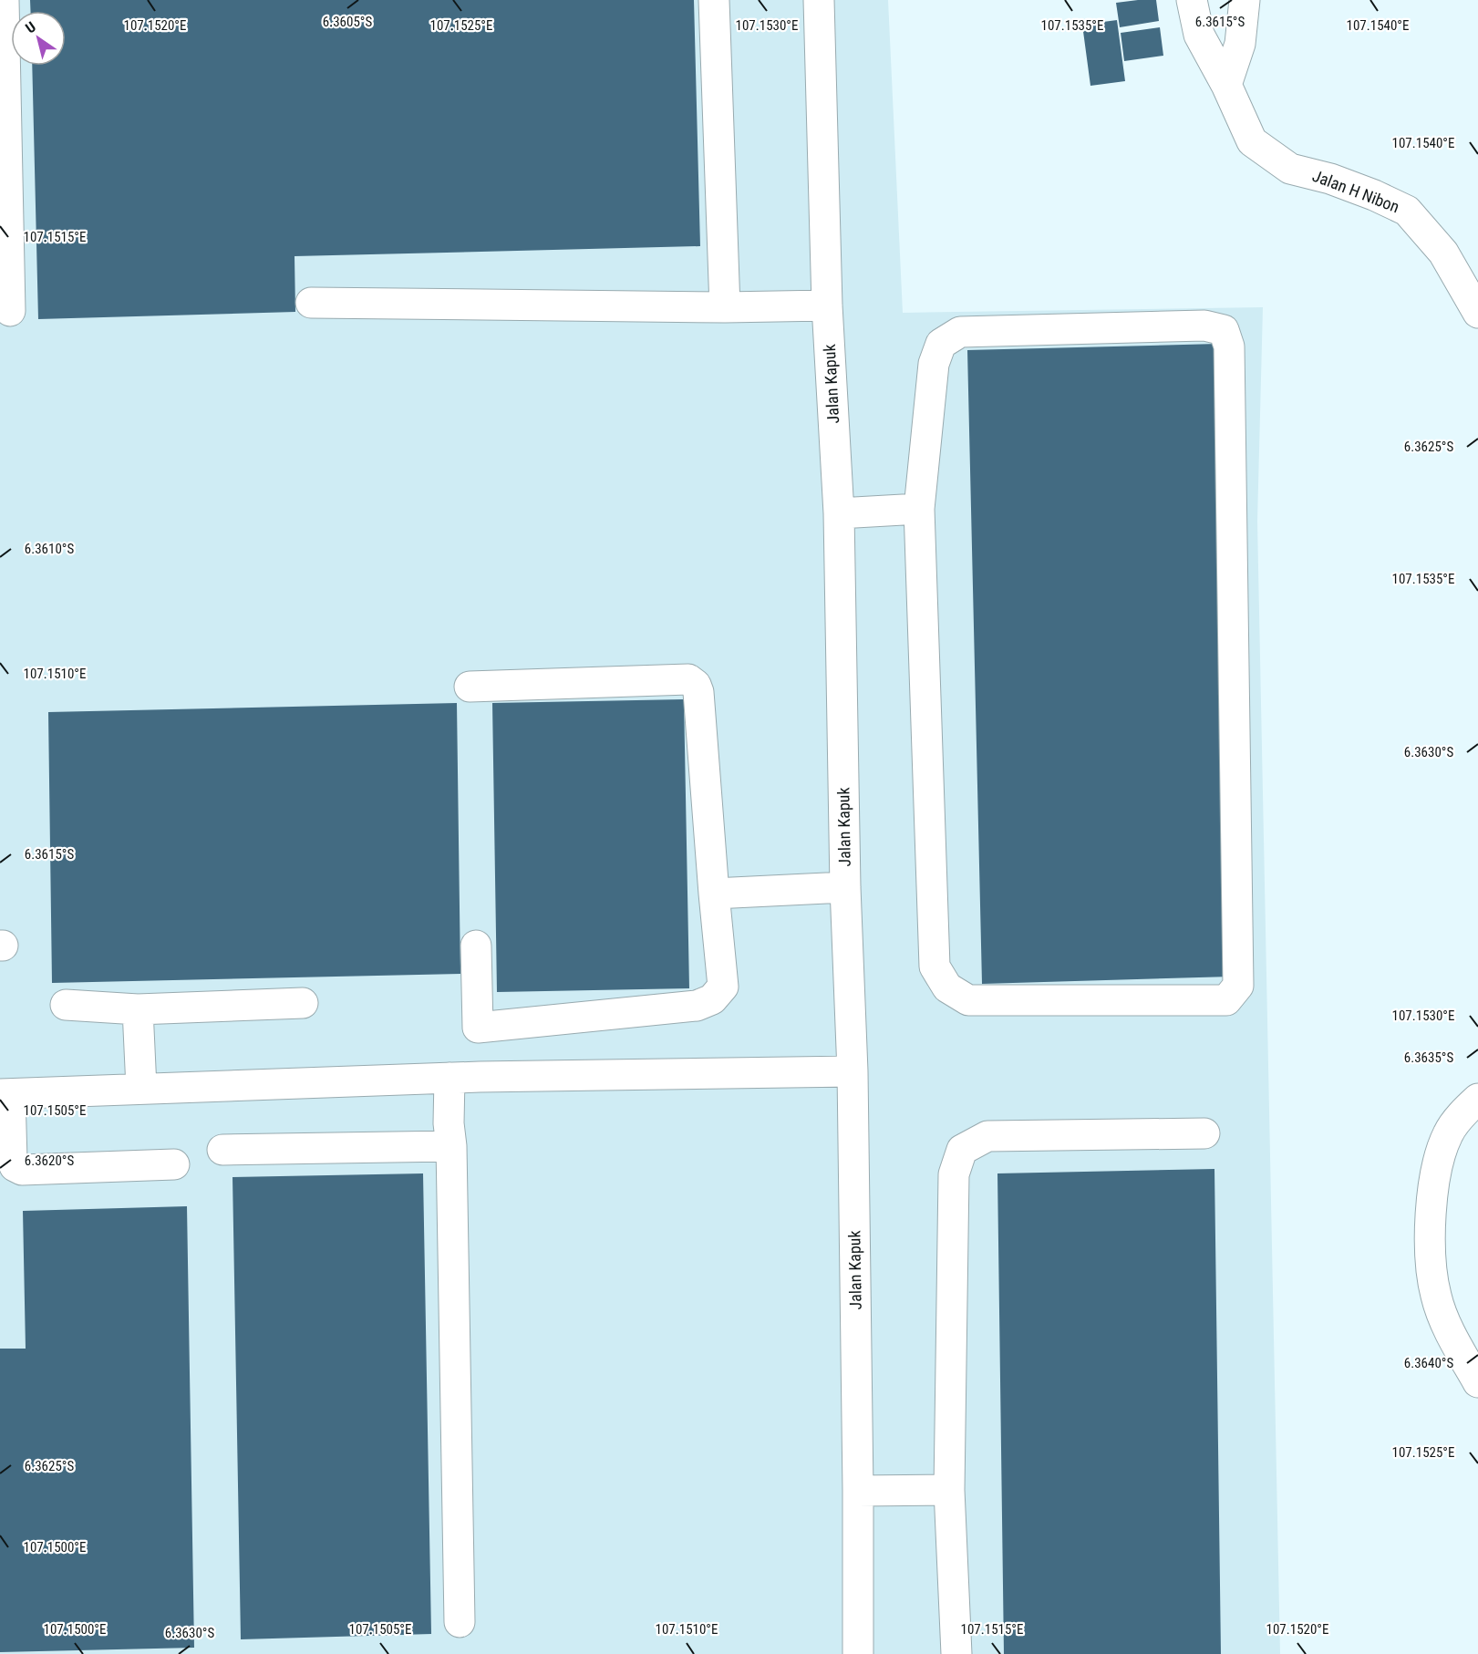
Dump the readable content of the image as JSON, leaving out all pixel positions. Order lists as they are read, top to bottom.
{
  "streets": {
    "street": ["Jalan H Nibon", "Jalan Kapuk"]
  },
  "north": "top left",
  "coordinates": [
    "6.3605°S",
    "6.3615°S",
    "107.1520°E",
    "107.1525°E",
    "107.1530°E",
    "107.1535°E",
    "107.1540°E",
    "107.1515°E",
    "6.3625°S",
    "6.3610°S",
    "107.1510°E",
    "6.3630°S",
    "6.3635°S",
    "107.1505°E",
    "6.3620°S",
    "6.3640°S",
    "107.1500°E"
  ]
}
